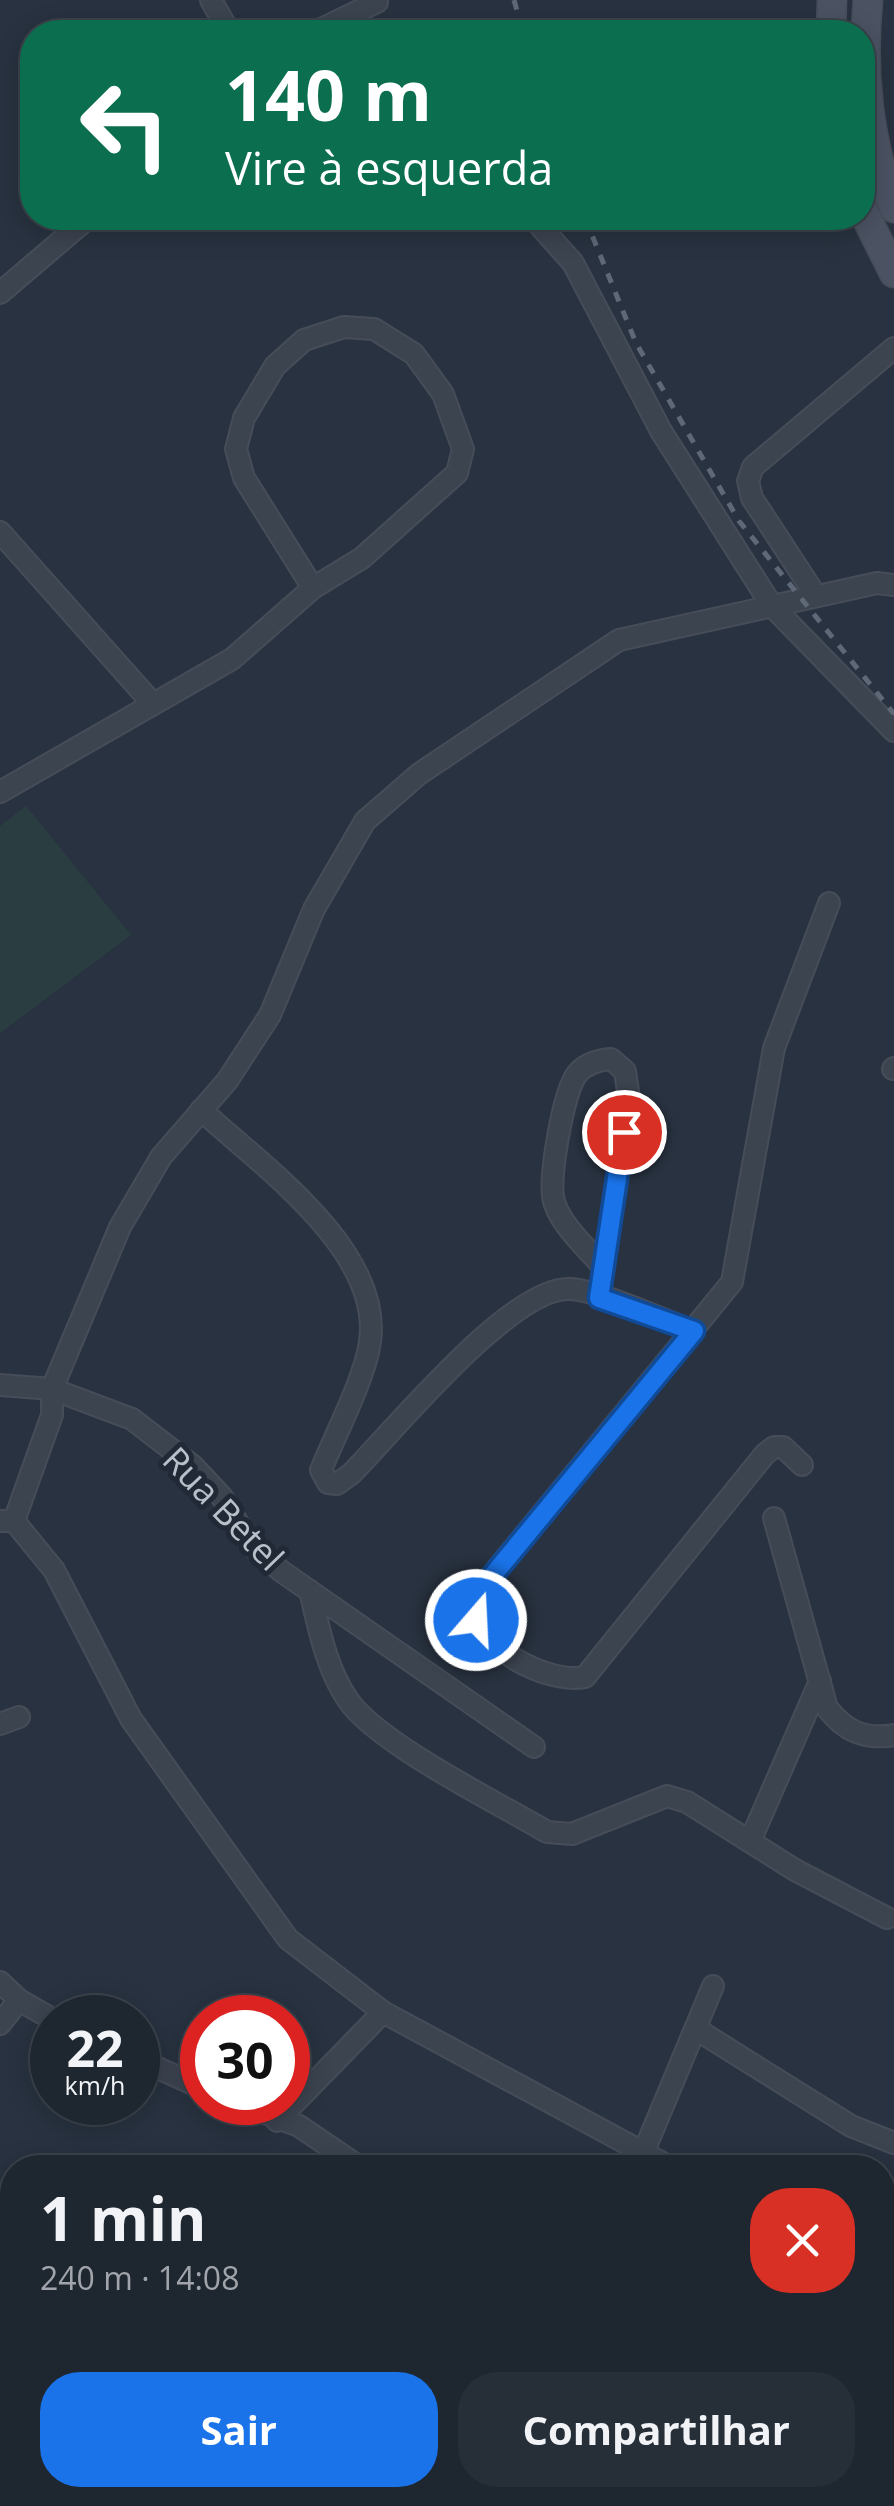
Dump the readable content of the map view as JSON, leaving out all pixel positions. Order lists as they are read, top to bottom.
{
  "streets": {
    "street": ["Rua Betel"]
  },
  "page": {
    "turn": ["140 m", "Vire à esquerda"],
    "speed": "22 km/h",
    "limit": "30",
    "heading": ["1 min", "240 m · 14:08"],
    "buttons": ["Sair", "Compartilhar"]
  }
}
